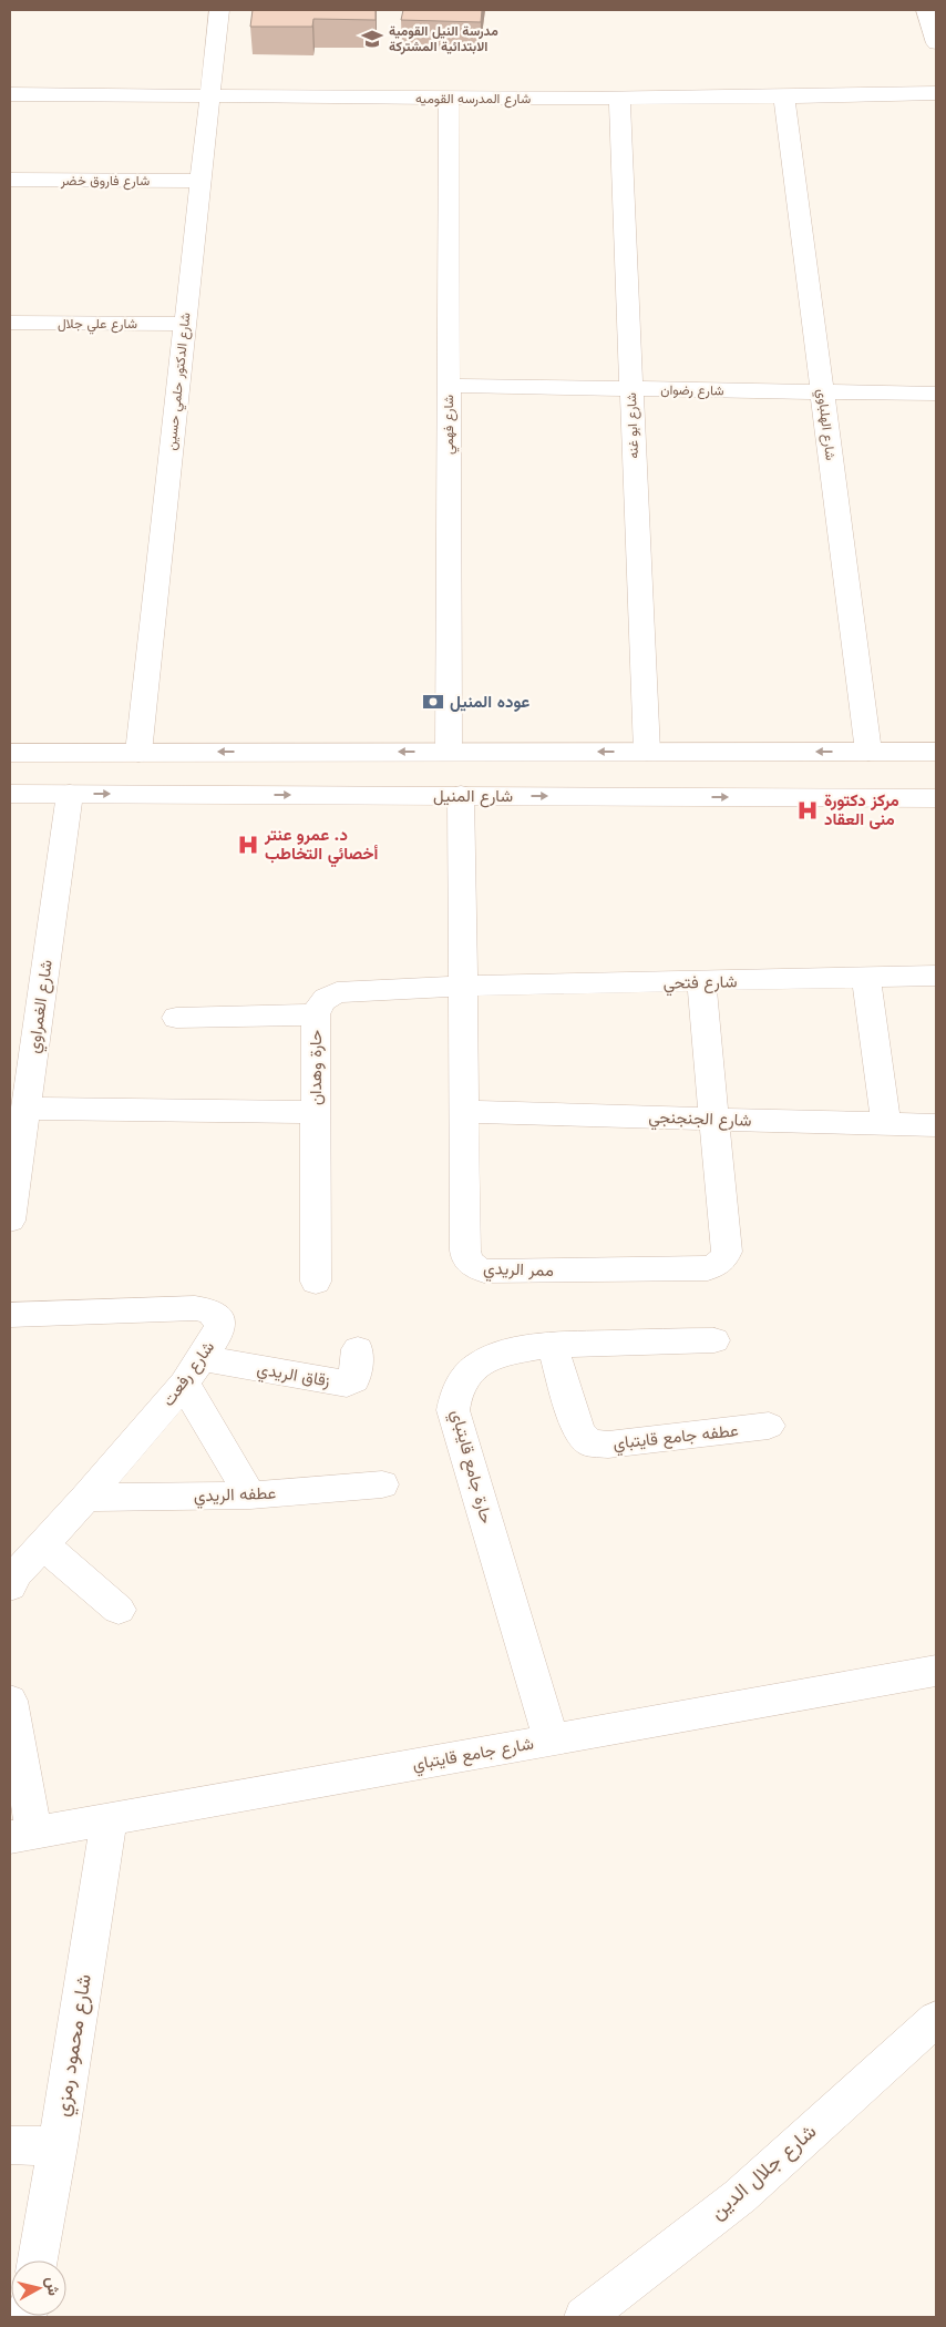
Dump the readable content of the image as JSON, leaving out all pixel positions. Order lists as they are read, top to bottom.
{
  "streets": {
    "street": [
      "شارع المدرسه القوميه",
      "شارع فاروق خضر",
      "شارع علي جلال",
      "شارع الدكتور حلمي حسين",
      "شارع رضوان",
      "شارع فهمي",
      "شارع الهلباوي",
      "شارع ابو غنه",
      "شارع المنيل",
      "شارع فتحي",
      "شارع الغمراوي",
      "حارة وهدان",
      "شارع الجنجنجي",
      "ممر الريدي",
      "شارع رفعت",
      "زقاق الريدي",
      "عطفه جامع قايتباي",
      "حارة جامع قايتباي",
      "عطفه الريدي",
      "شارع جامع قايتباي",
      "شارع محمود رمزي",
      "شارع جلال الدين"
    ]
  },
  "crossings": [
    ["شارع المدرسه القوميه", "شارع الدكتور حلمي حسين"],
    ["شارع المدرسه القوميه", "شارع فهمي"],
    ["شارع المدرسه القوميه", "شارع الهلباوي"],
    ["شارع المدرسه القوميه", "شارع ابو غنه"],
    ["شارع فاروق خضر", "شارع الدكتور حلمي حسين"],
    ["شارع علي جلال", "شارع الدكتور حلمي حسين"],
    ["شارع رضوان", "شارع فهمي"],
    ["شارع رضوان", "شارع الهلباوي"],
    ["شارع رضوان", "شارع ابو غنه"],
    ["شارع المنيل", "شارع الغمراوي"],
    ["شارع المنيل", "ممر الريدي"],
    ["شارع فتحي", "حارة وهدان"],
    ["شارع فتحي", "ممر الريدي"],
    ["حارة وهدان", "ممر الريدي"],
    ["شارع الجنجنجي", "ممر الريدي"],
    ["شارع رفعت", "زقاق الريدي"],
    ["شارع رفعت", "عطفه الريدي"],
    ["عطفه جامع قايتباي", "حارة جامع قايتباي"],
    ["حارة جامع قايتباي", "شارع جامع قايتباي"],
    ["شارع جامع قايتباي", "شارع محمود رمزي"]
  ],
  "places": {
    "school or university": ["مدرسة النيل القومية الابتدائية المشتركة"],
    "bank": ["عوده المنيل"],
    "hospital": ["مركز دكتورة منى العقاد", "د. عمرو عنتر أخصائي التخاطب"]
  },
  "north": "right"
}
